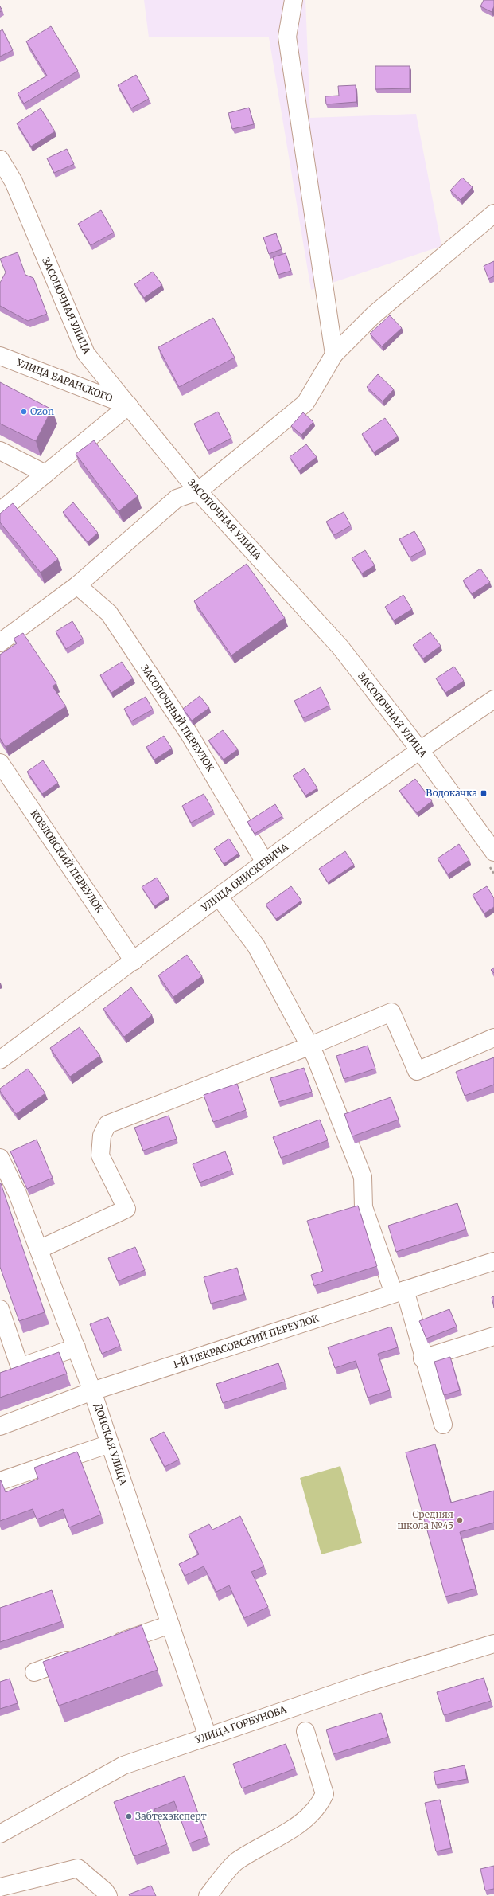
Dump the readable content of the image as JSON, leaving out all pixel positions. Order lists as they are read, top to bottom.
{
  "streets": {
    "street": [
      "ЗАСОПОЧНАЯ УЛИЦА",
      "УЛИЦА БАРАНСКОГО",
      "ЗАСОПОЧНЫЙ ПЕРЕУЛОК",
      "КОЗЛОВСКИЙ ПЕРЕУЛОК",
      "УЛИЦА ОНИСКЕВИЧА",
      "1-Й НЕКРАСОВСКИЙ ПЕРЕУЛОК",
      "ДОНСКАЯ УЛИЦА",
      "УЛИЦА ГОРБУНОВА"
    ]
  },
  "crossings": [
    ["ЗАСОПОЧНАЯ УЛИЦА", "УЛИЦА БАРАНСКОГО"],
    ["ЗАСОПОЧНАЯ УЛИЦА", "УЛИЦА ОНИСКЕВИЧА"],
    ["ЗАСОПОЧНЫЙ ПЕРЕУЛОК", "УЛИЦА ОНИСКЕВИЧА"],
    ["КОЗЛОВСКИЙ ПЕРЕУЛОК", "УЛИЦА ОНИСКЕВИЧА"],
    ["1-Й НЕКРАСОВСКИЙ ПЕРЕУЛОК", "ДОНСКАЯ УЛИЦА"],
    ["ДОНСКАЯ УЛИЦА", "УЛИЦА ГОРБУНОВА"]
  ],
  "places": {
    "other": ["Ozon", "Средняя школа №45", "Забтехэксперт"],
    "transit": ["Водокачка"]
  }
}
